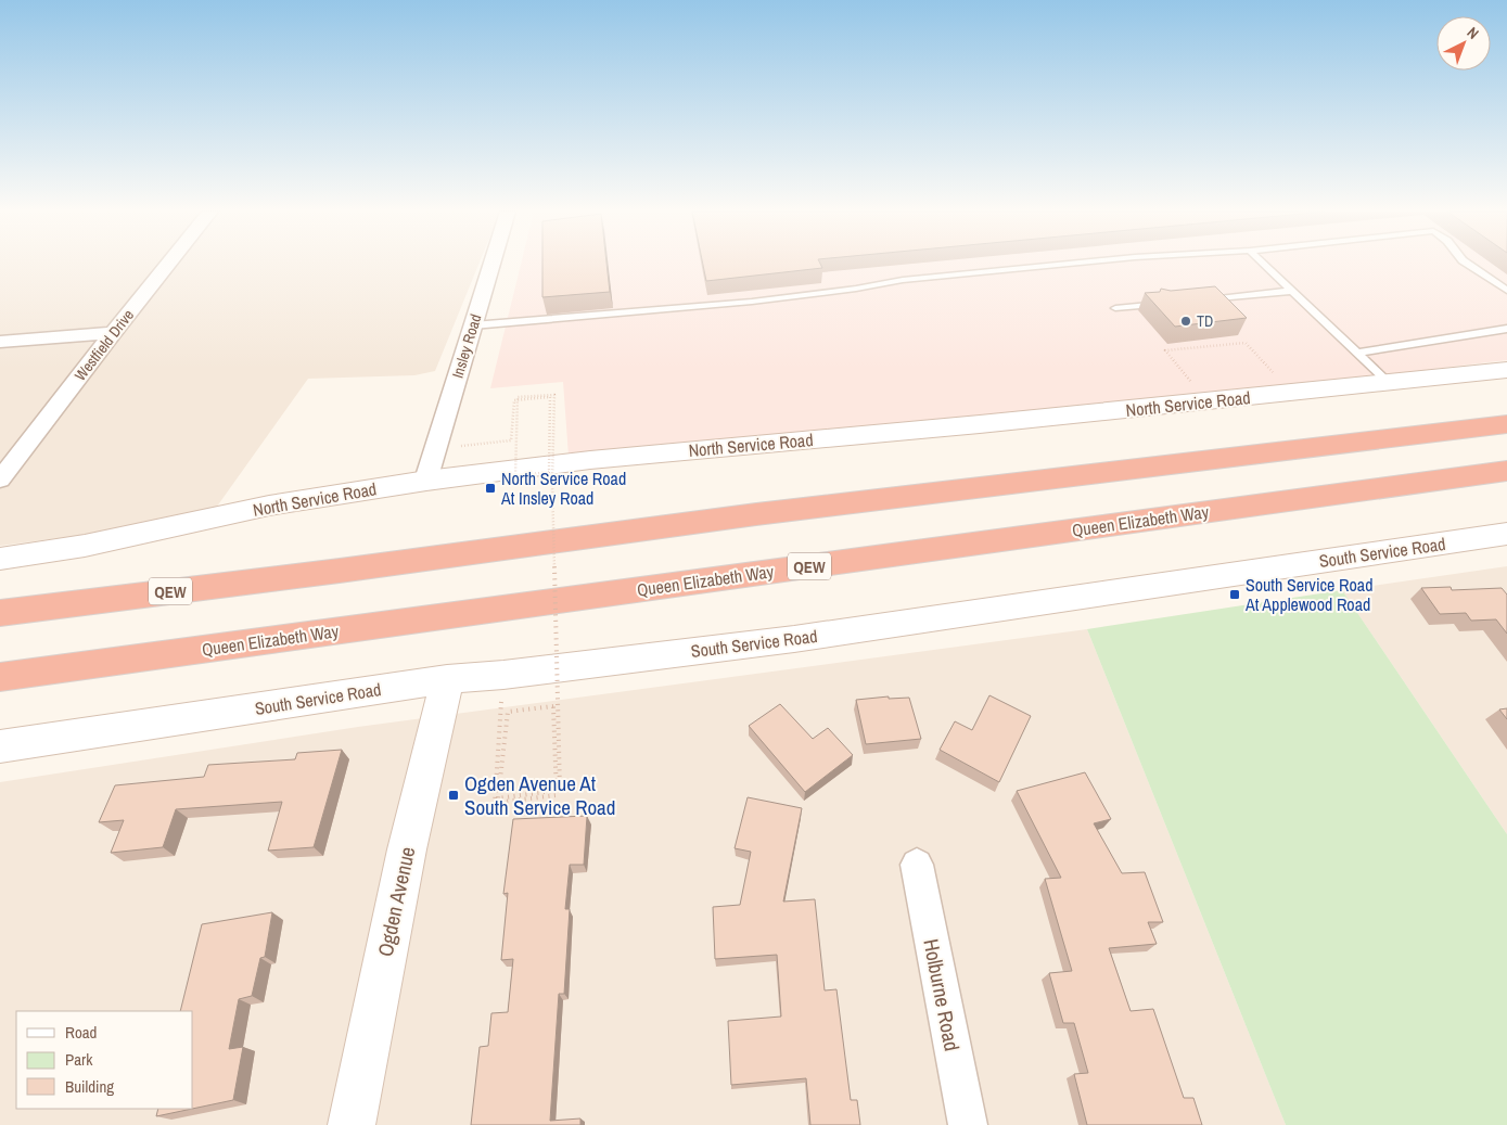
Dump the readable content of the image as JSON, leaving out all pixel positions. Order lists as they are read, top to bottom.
{
  "streets": {
    "highway": ["Queen Elizabeth Way", "QEW"],
    "main road": ["North Service Road", "South Service Road", "Ogden Avenue"],
    "street": ["Westfield Drive", "Insley Road", "Holburne Road"]
  },
  "crossings": [
    ["Insley Road", "North Service Road"],
    ["South Service Road", "Ogden Avenue"]
  ],
  "places": {
    "other": ["TD"],
    "transit": ["North Service Road At Insley Road", "South Service Road At Applewood Road", "Ogden Avenue At South Service Road"]
  },
  "legend": ["Road", "Park", "Building"],
  "north": "top right"
}
